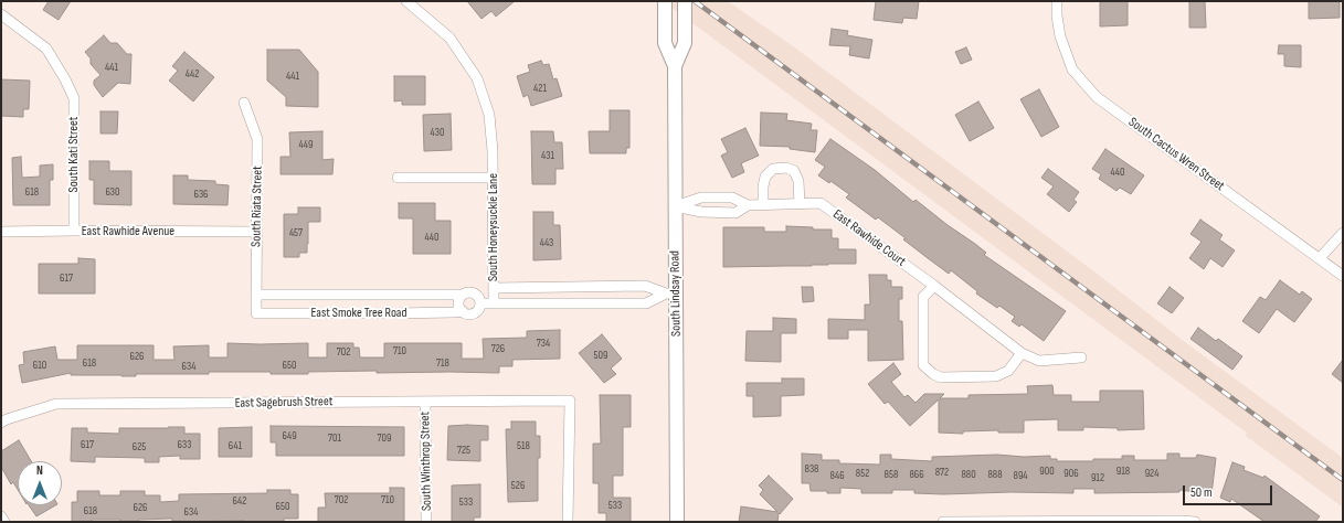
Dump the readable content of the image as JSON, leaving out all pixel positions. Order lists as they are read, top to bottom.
{
  "streets": {
    "main road": ["South Lindsay Road"],
    "street": [
      "South Kati Street",
      "South Cactus Wren Street",
      "South Riata Street",
      "South Honeysuckle Lane",
      "East Rawhide Avenue",
      "East Rawhide Court",
      "East Smoke Tree Road",
      "East Sagebrush Street",
      "South Winthrop Street"
    ]
  },
  "crossings": [
    ["South Kati Street", "East Rawhide Avenue"],
    ["South Riata Street", "East Rawhide Avenue"],
    ["South Riata Street", "East Smoke Tree Road"],
    ["East Rawhide Court", "South Lindsay Road"],
    ["East Sagebrush Street", "South Winthrop Street"]
  ],
  "house_numbers": [
    "441",
    "442",
    "441",
    "421",
    "430",
    "449",
    "431",
    "440",
    "618",
    "630",
    "636",
    "457",
    "440",
    "443",
    "617",
    "734",
    "726",
    "710",
    "702",
    "509",
    "626",
    "618",
    "718",
    "610",
    "650",
    "634",
    "649",
    "701",
    "709",
    "617",
    "633",
    "641",
    "518",
    "625",
    "725",
    "838",
    "900",
    "918",
    "872",
    "852",
    "906",
    "924",
    "858",
    "866",
    "880",
    "888",
    "846",
    "894",
    "912",
    "526",
    "702",
    "710",
    "642",
    "533",
    "533",
    "650",
    "626",
    "618",
    "634"
  ],
  "scale_bar": "50 m",
  "north": "top"
}
